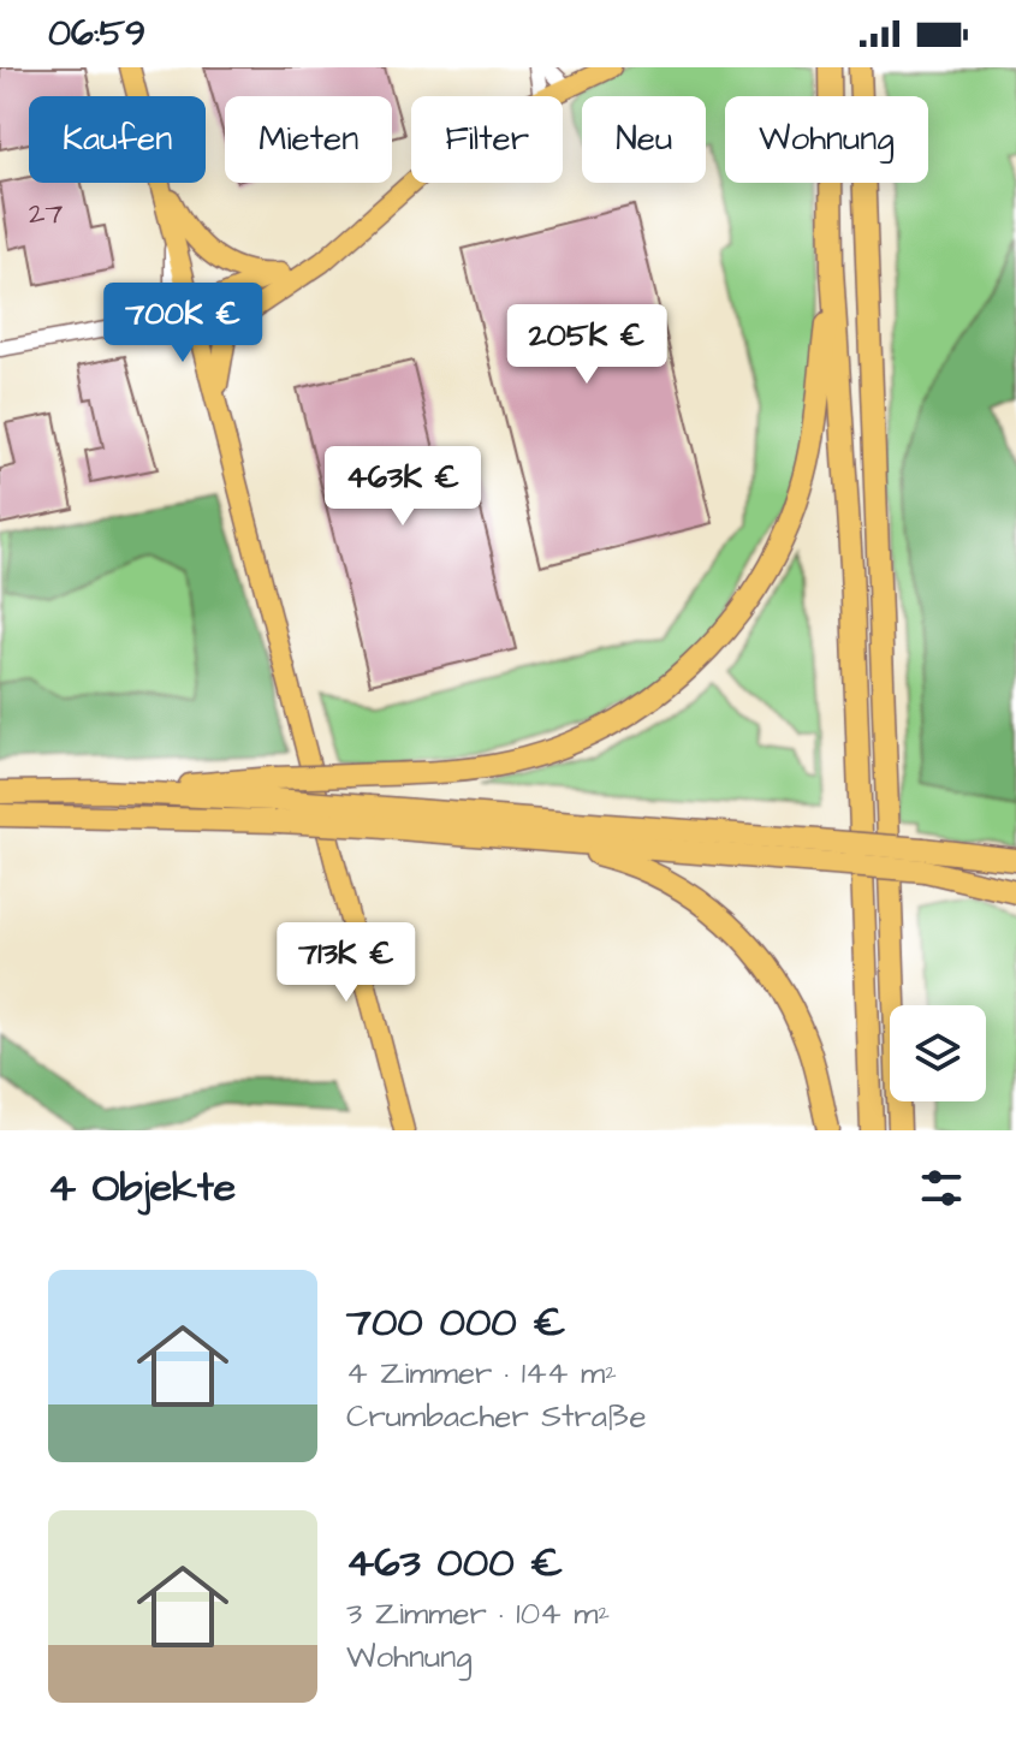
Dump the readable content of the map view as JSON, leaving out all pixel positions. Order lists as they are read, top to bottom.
{
  "house_numbers": ["27"],
  "page": {
    "status": "06:59",
    "chip": [
      "Kaufen",
      "Mieten",
      "Filter",
      "Neu",
      "Wohnung"
    ],
    "price": [
      "700K €",
      "205K €",
      "463K €",
      "713K €"
    ],
    "heading": "4 Objekte",
    "list": [
      {
        "name": "700 000 €",
        "note": "4 Zimmer · 144 m² · Crumbacher Straße"
      },
      {
        "name": "463 000 €",
        "note": "3 Zimmer · 104 m² · Wohnung"
      }
    ]
  }
}
